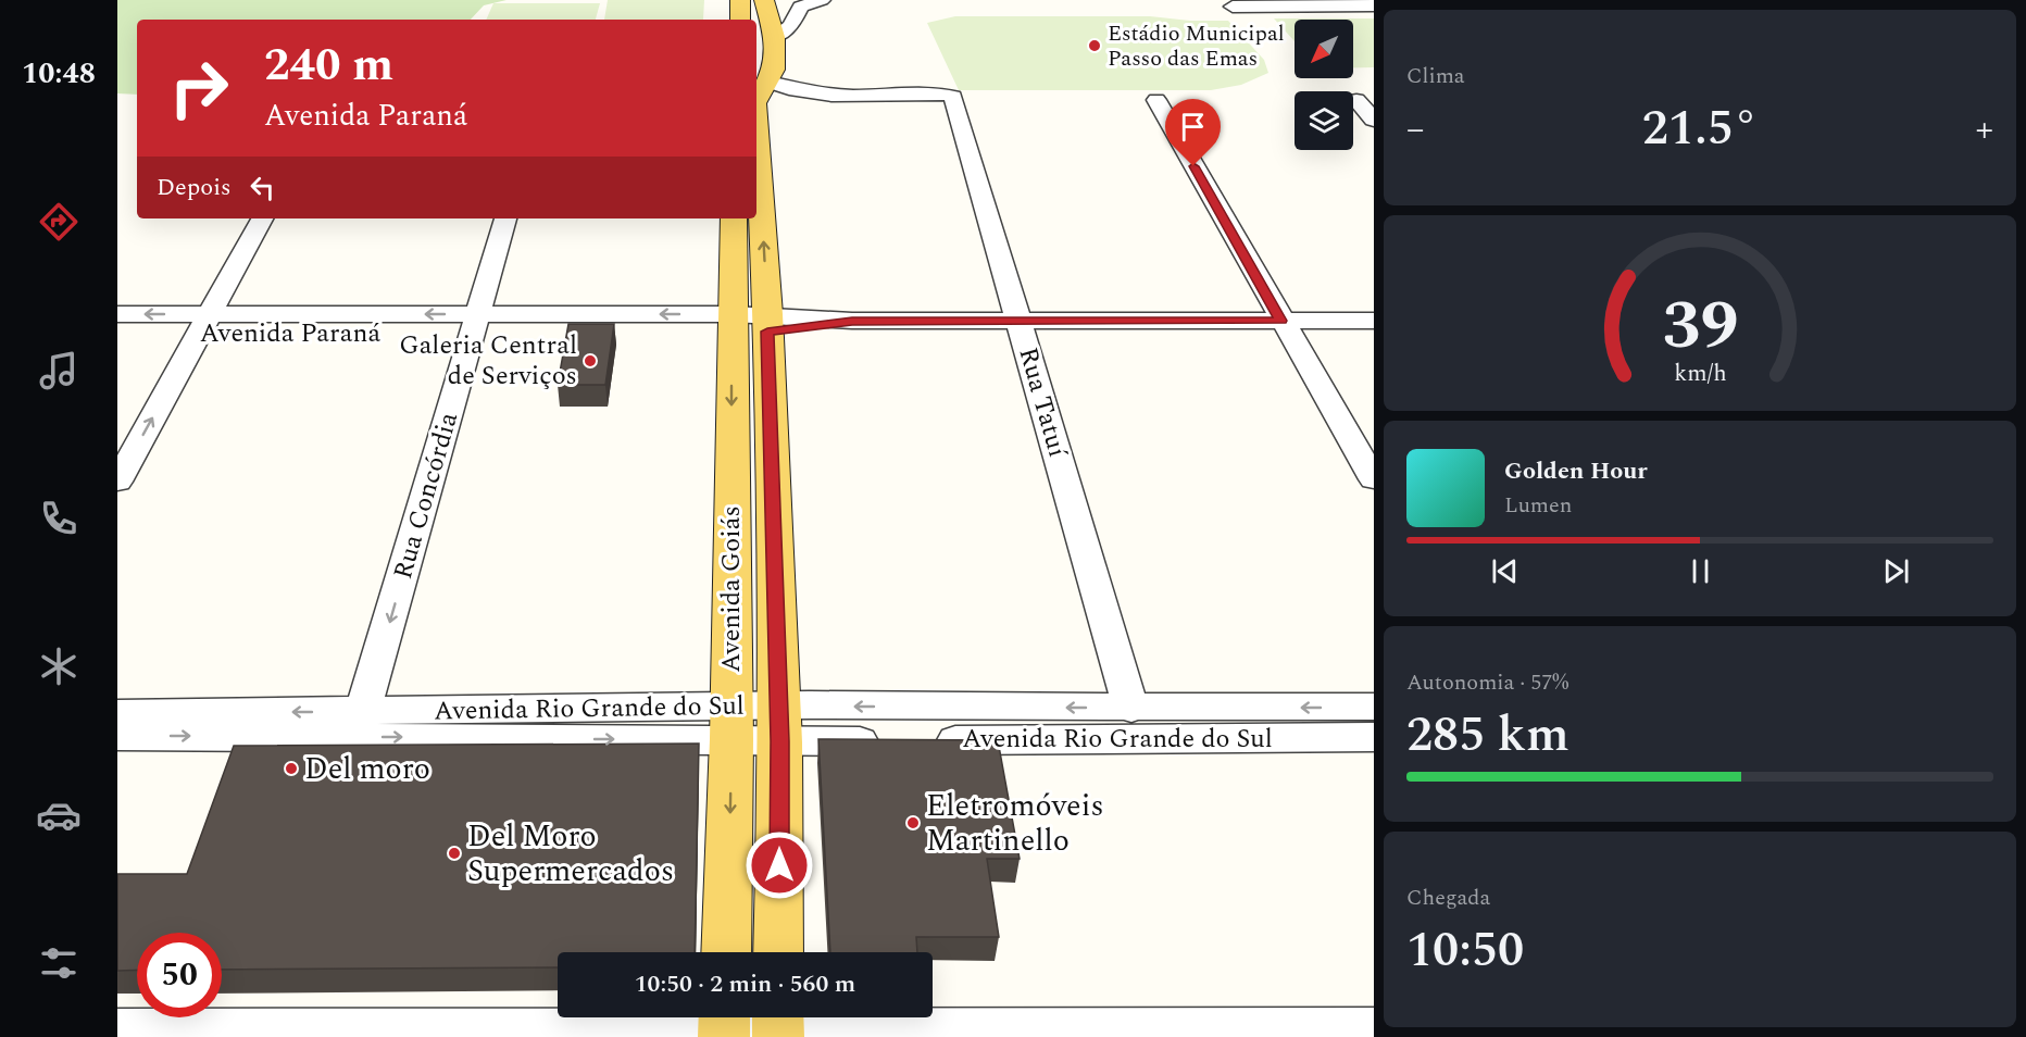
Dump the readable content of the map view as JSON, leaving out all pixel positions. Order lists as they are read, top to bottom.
{
  "streets": {
    "main road": ["Avenida Goiás"],
    "street": [
      "Avenida Paraná",
      "Rua Tatuí",
      "Rua Concórdia",
      "Avenida Rio Grande do Sul"
    ]
  },
  "crossings": [
    ["Avenida Paraná", "Rua Tatuí"],
    ["Avenida Paraná", "Rua Concórdia"],
    ["Avenida Paraná", "Avenida Goiás"],
    ["Rua Tatuí", "Avenida Goiás"],
    ["Rua Tatuí", "Avenida Rio Grande do Sul"],
    ["Rua Concórdia", "Avenida Rio Grande do Sul"],
    ["Avenida Goiás", "Avenida Rio Grande do Sul"]
  ],
  "places": [
    "Estádio Municipal Passo das Emas",
    "Galeria Central de Serviços",
    "Del moro",
    "Eletromóveis Martinello",
    "Del Moro Supermercados"
  ],
  "north": "bottom left",
  "page": {
    "tabs": "10:48",
    "tile": [
      "Clima",
      ["Autonomia · 57%", "285 km"],
      ["Chegada", "10:50"]
    ],
    "turn": ["240 m", "Avenida Paraná"],
    "heat": ["−", "21.5°", "+"],
    "then": "Depois",
    "song": ["Golden Hour", "Lumen"],
    "limit": "50",
    "trip": "10:50 · 2 min · 560 m",
    "gauge": ["39", "km/h"]
  }
}
